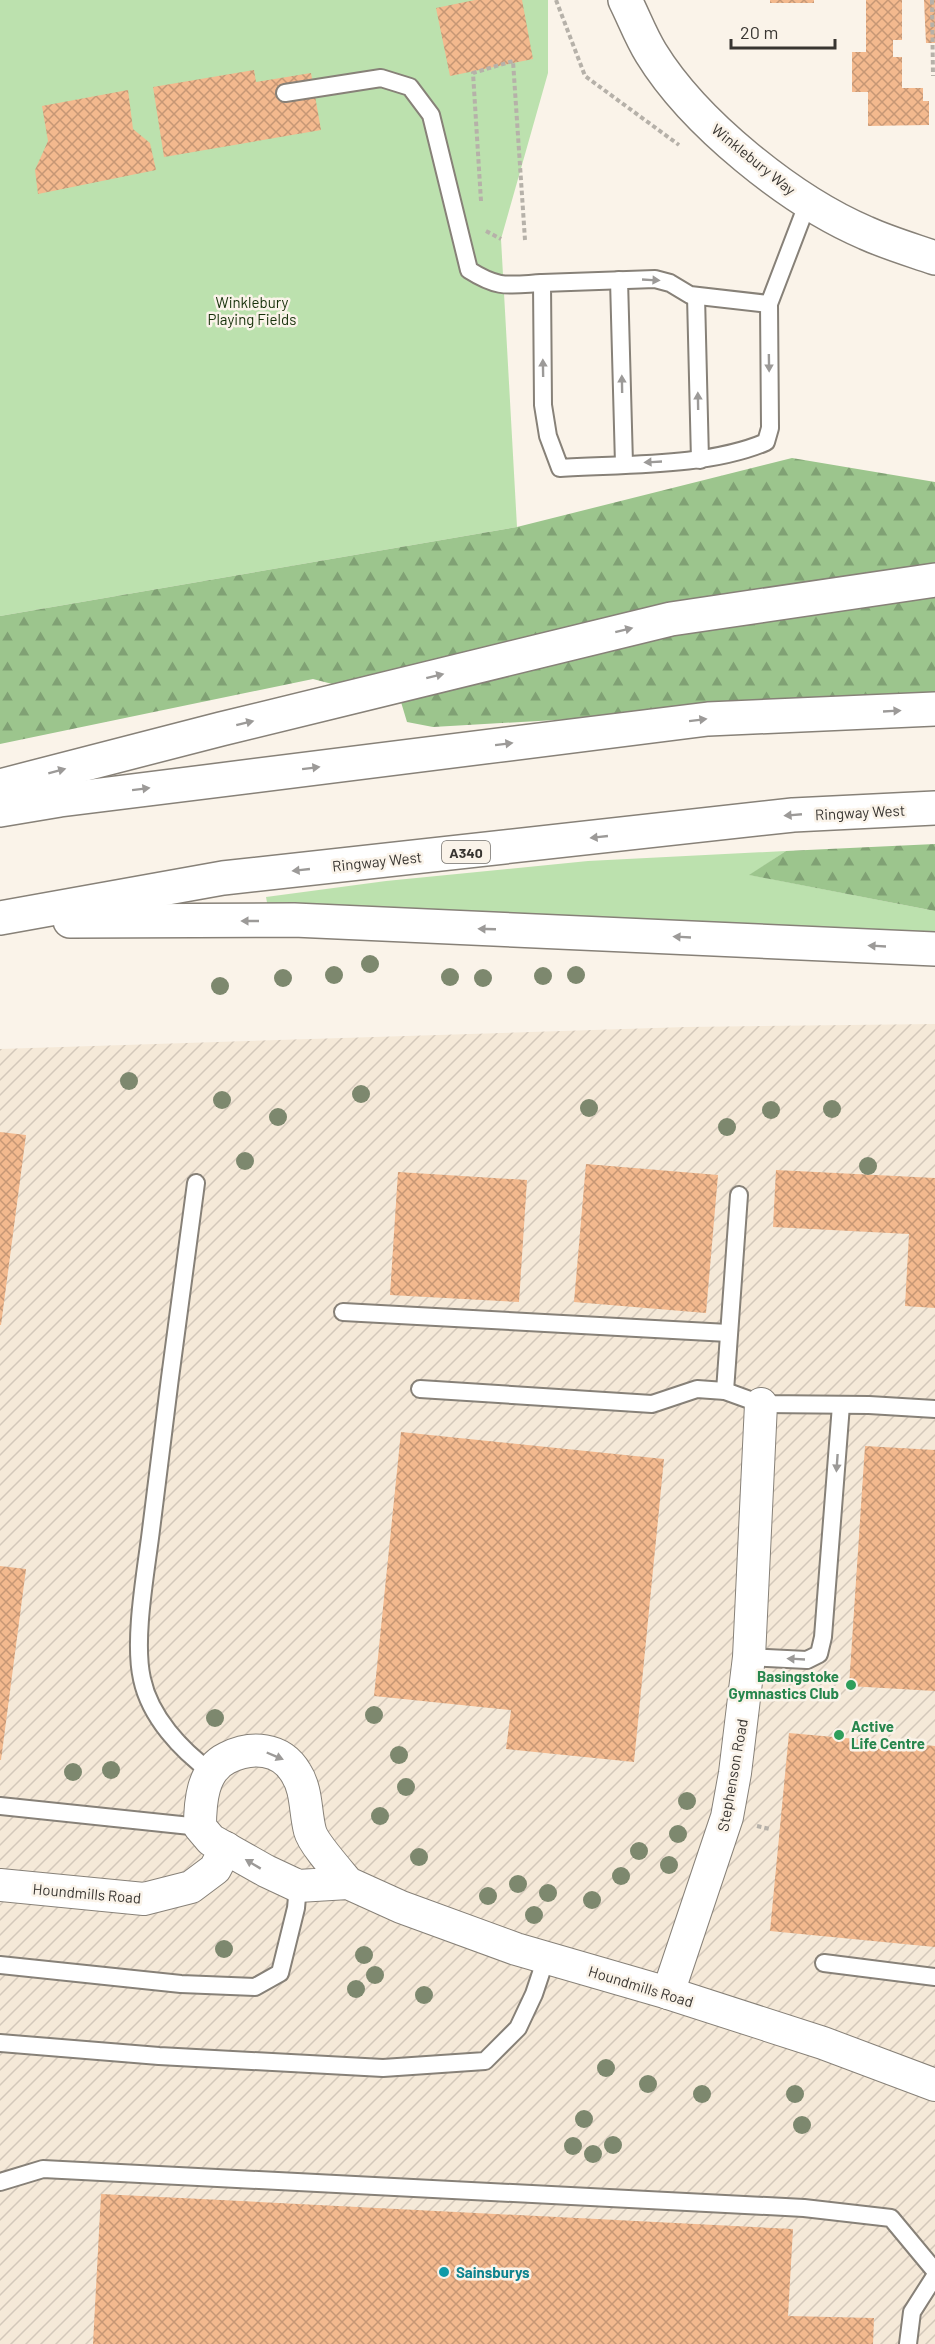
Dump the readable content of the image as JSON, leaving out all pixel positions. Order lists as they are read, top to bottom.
{
  "streets": {
    "main road": ["Winklebury Way", "Ringway West", "A340"],
    "street": ["Stephenson Road", "Houndmills Road"]
  },
  "crossings": [
    ["Stephenson Road", "Houndmills Road"]
  ],
  "parks": ["Winklebury Playing Fields"],
  "places": ["Basingstoke Gymnastics Club", "Active Life Centre", "Sainsburys"],
  "scale_bar": "20 m"
}
